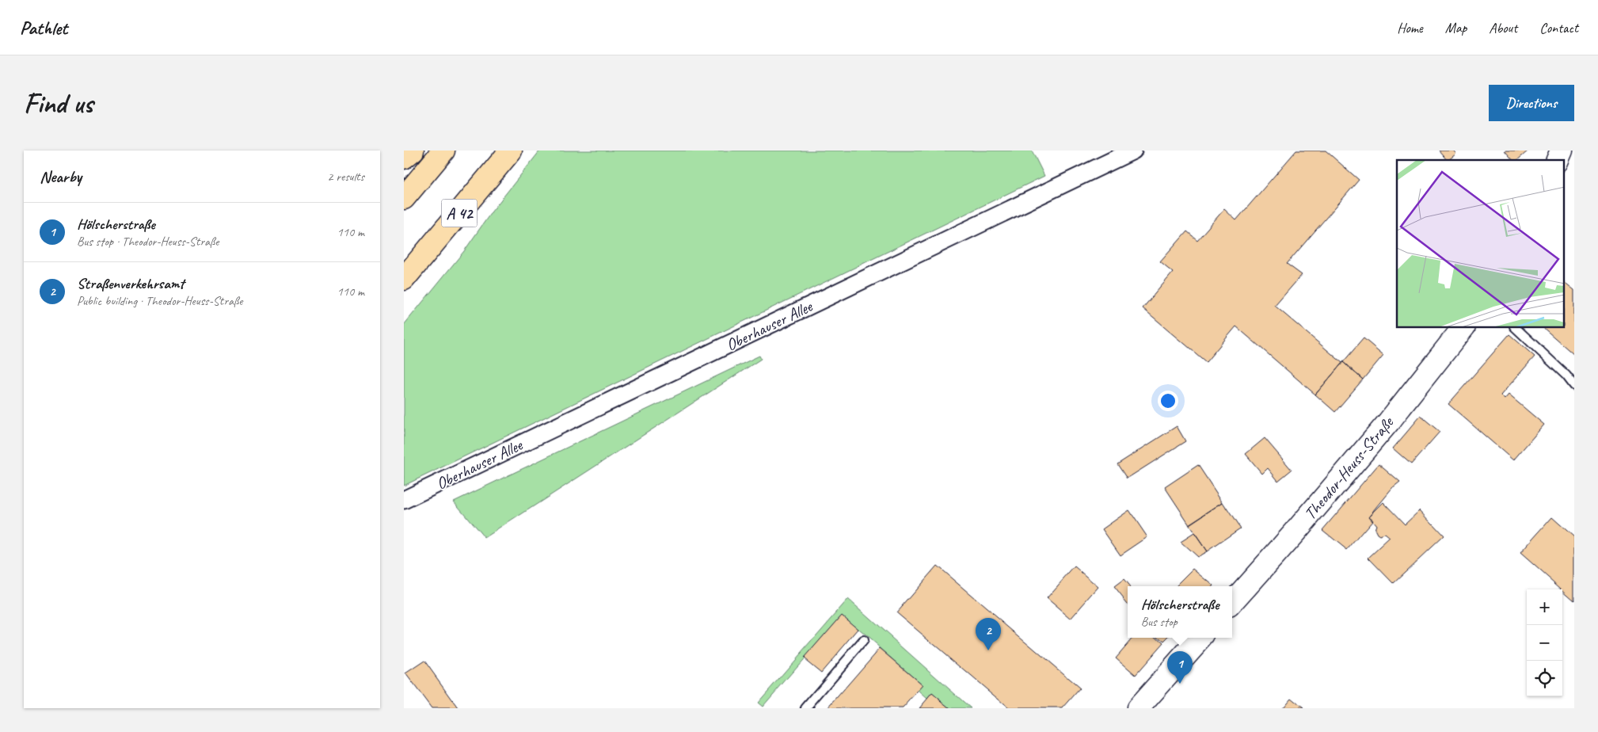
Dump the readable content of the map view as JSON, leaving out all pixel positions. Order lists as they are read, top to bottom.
{
  "streets": {
    "highway": ["A 42"],
    "street": ["Oberhauser Allee", "Theodor-Heuss-Straße"]
  },
  "page": {
    "header": "Pathlet",
    "nav": [
      "Home",
      "Map",
      "About",
      "Contact"
    ],
    "buttons": "Directions",
    "title": "Find us",
    "heading": ["Nearby", "2 results"],
    "list": [
      {
        "mark": "1",
        "name": "Hölscherstraße",
        "note": "Bus stop · Theodor-Heuss-Straße",
        "value": "110 m"
      },
      {
        "mark": "2",
        "name": "Straßenverkehrsamt",
        "note": "Public building · Theodor-Heuss-Straße",
        "value": "110 m"
      }
    ],
    "popup": ["Hölscherstraße", "Bus stop"],
    "map_buttons": ["+", "−"],
    "pins": ["2", "1"]
  }
}
